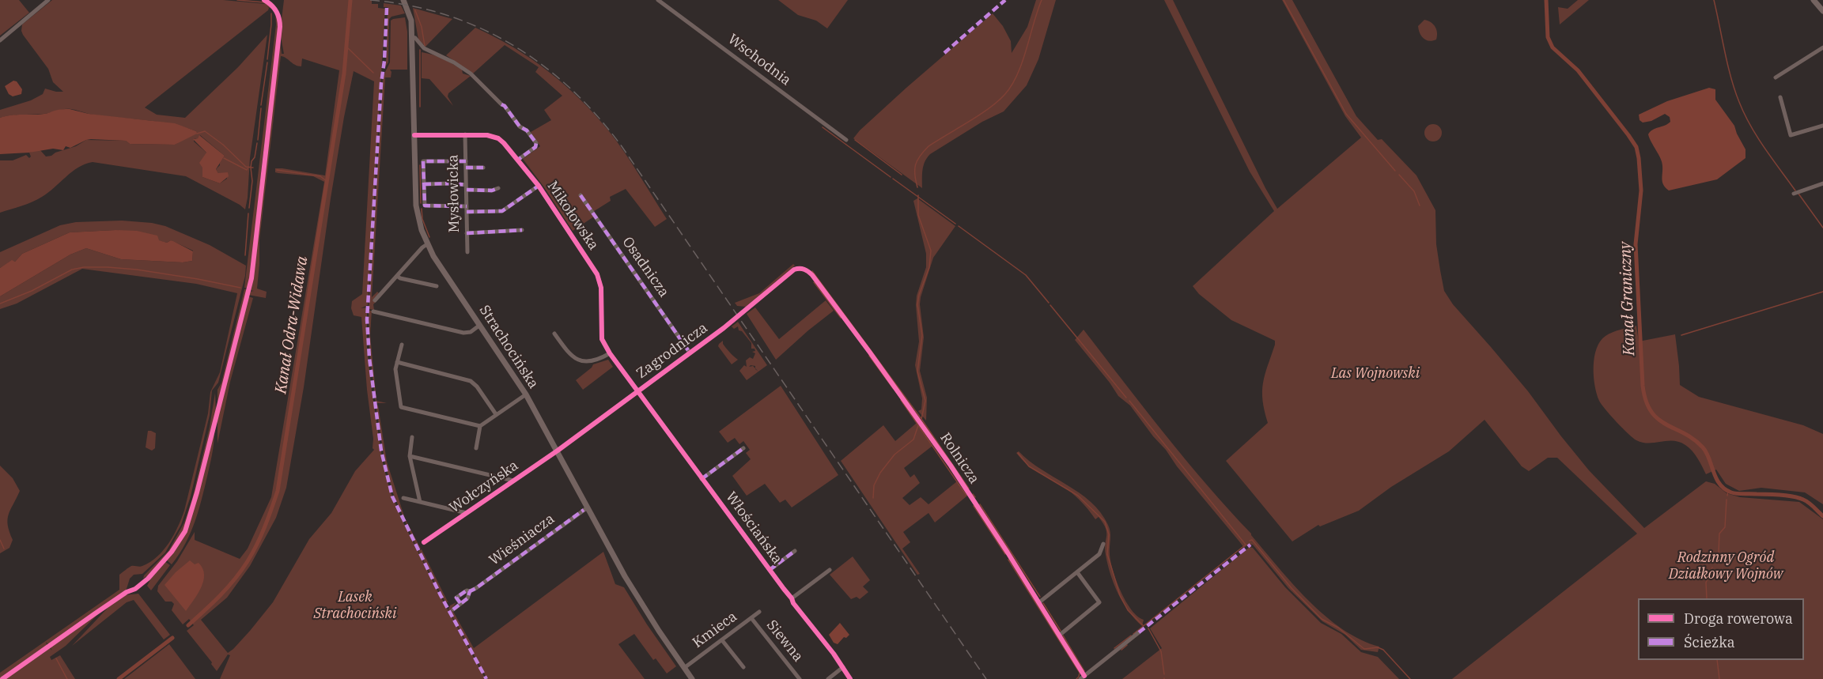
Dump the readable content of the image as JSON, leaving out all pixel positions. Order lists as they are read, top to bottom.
{
  "streets": {
    "main road": ["Strachocińska"],
    "street": [
      "Wschodnia",
      "Mysłowicka",
      "Mikołowska",
      "Osadnicza",
      "Zagrodnicza",
      "Rolnicza",
      "Wołczyńska",
      "Włościańska",
      "Wieśniacza",
      "Kmieca",
      "Siewna"
    ]
  },
  "crossings": [
    ["Mysłowicka", "Mikołowska"],
    ["Mikołowska", "Strachocińska"],
    ["Mikołowska", "Zagrodnicza"],
    ["Mikołowska", "Włościańska"],
    ["Osadnicza", "Zagrodnicza"],
    ["Strachocińska", "Zagrodnicza"],
    ["Strachocińska", "Wołczyńska"],
    ["Strachocińska", "Wieśniacza"],
    ["Strachocińska", "Kmieca"],
    ["Zagrodnicza", "Rolnicza"],
    ["Zagrodnicza", "Wołczyńska"],
    ["Zagrodnicza", "Włościańska"],
    ["Kmieca", "Siewna"]
  ],
  "water": ["Kanał Graniczny", "Kanał Odra-Widawa"],
  "parks": ["Las Wojnowski", "Rodzinny Ogród Działkowy Wojnów", "Lasek Strachociński"],
  "legend": ["Droga rowerowa", "Ścieżka"]
}
